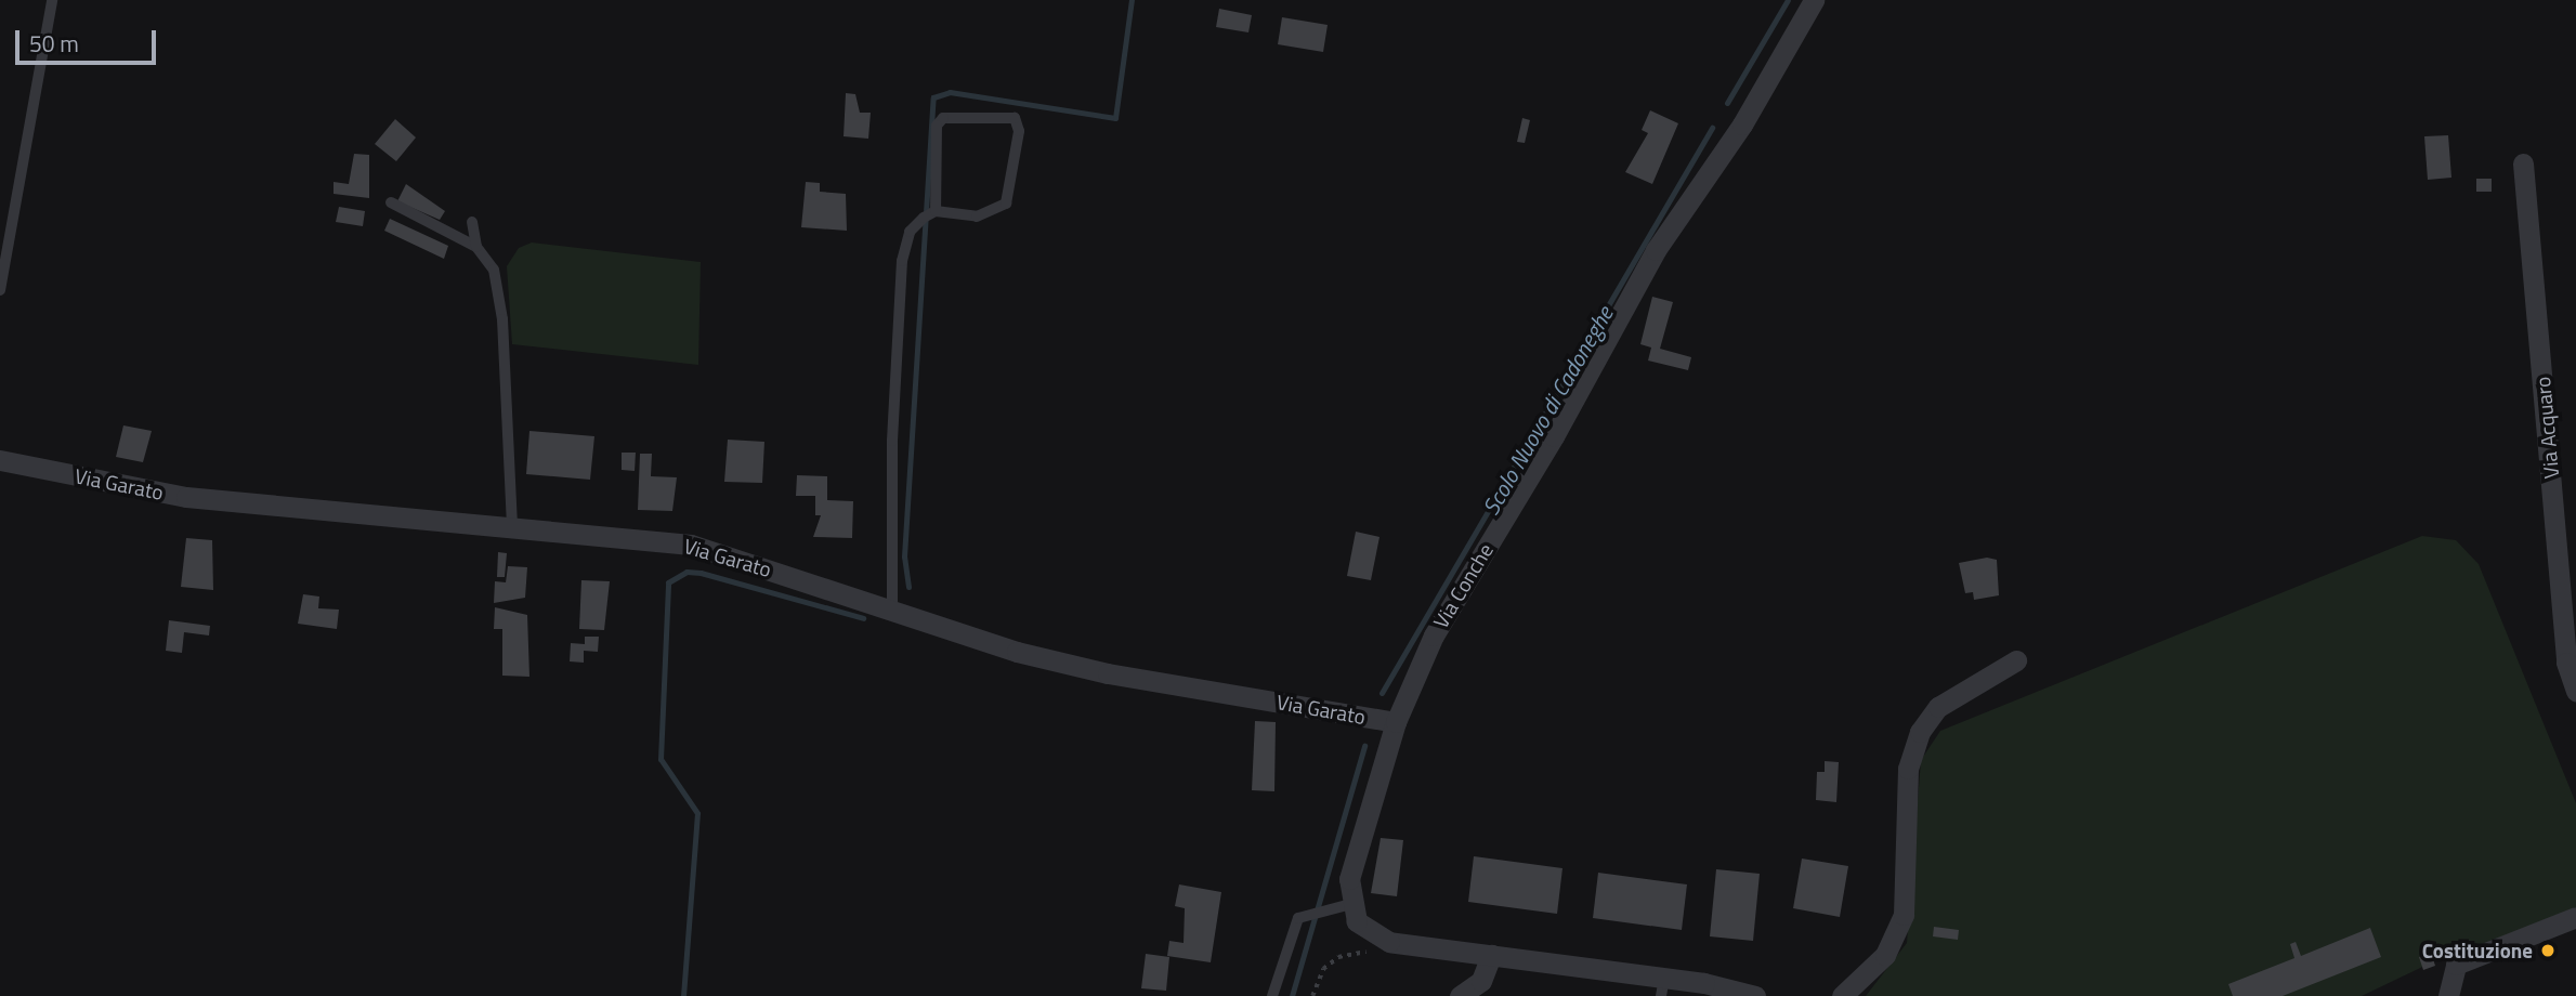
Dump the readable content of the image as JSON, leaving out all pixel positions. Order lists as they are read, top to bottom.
{
  "streets": {
    "street": ["Via Acquaro", "Via Garato", "Via Conche"]
  },
  "crossings": [
    ["Via Garato", "Via Conche"]
  ],
  "water": ["Scolo Nuovo di Cadoneghe"],
  "places": ["Costituzione"],
  "scale_bar": "50 m"
}
